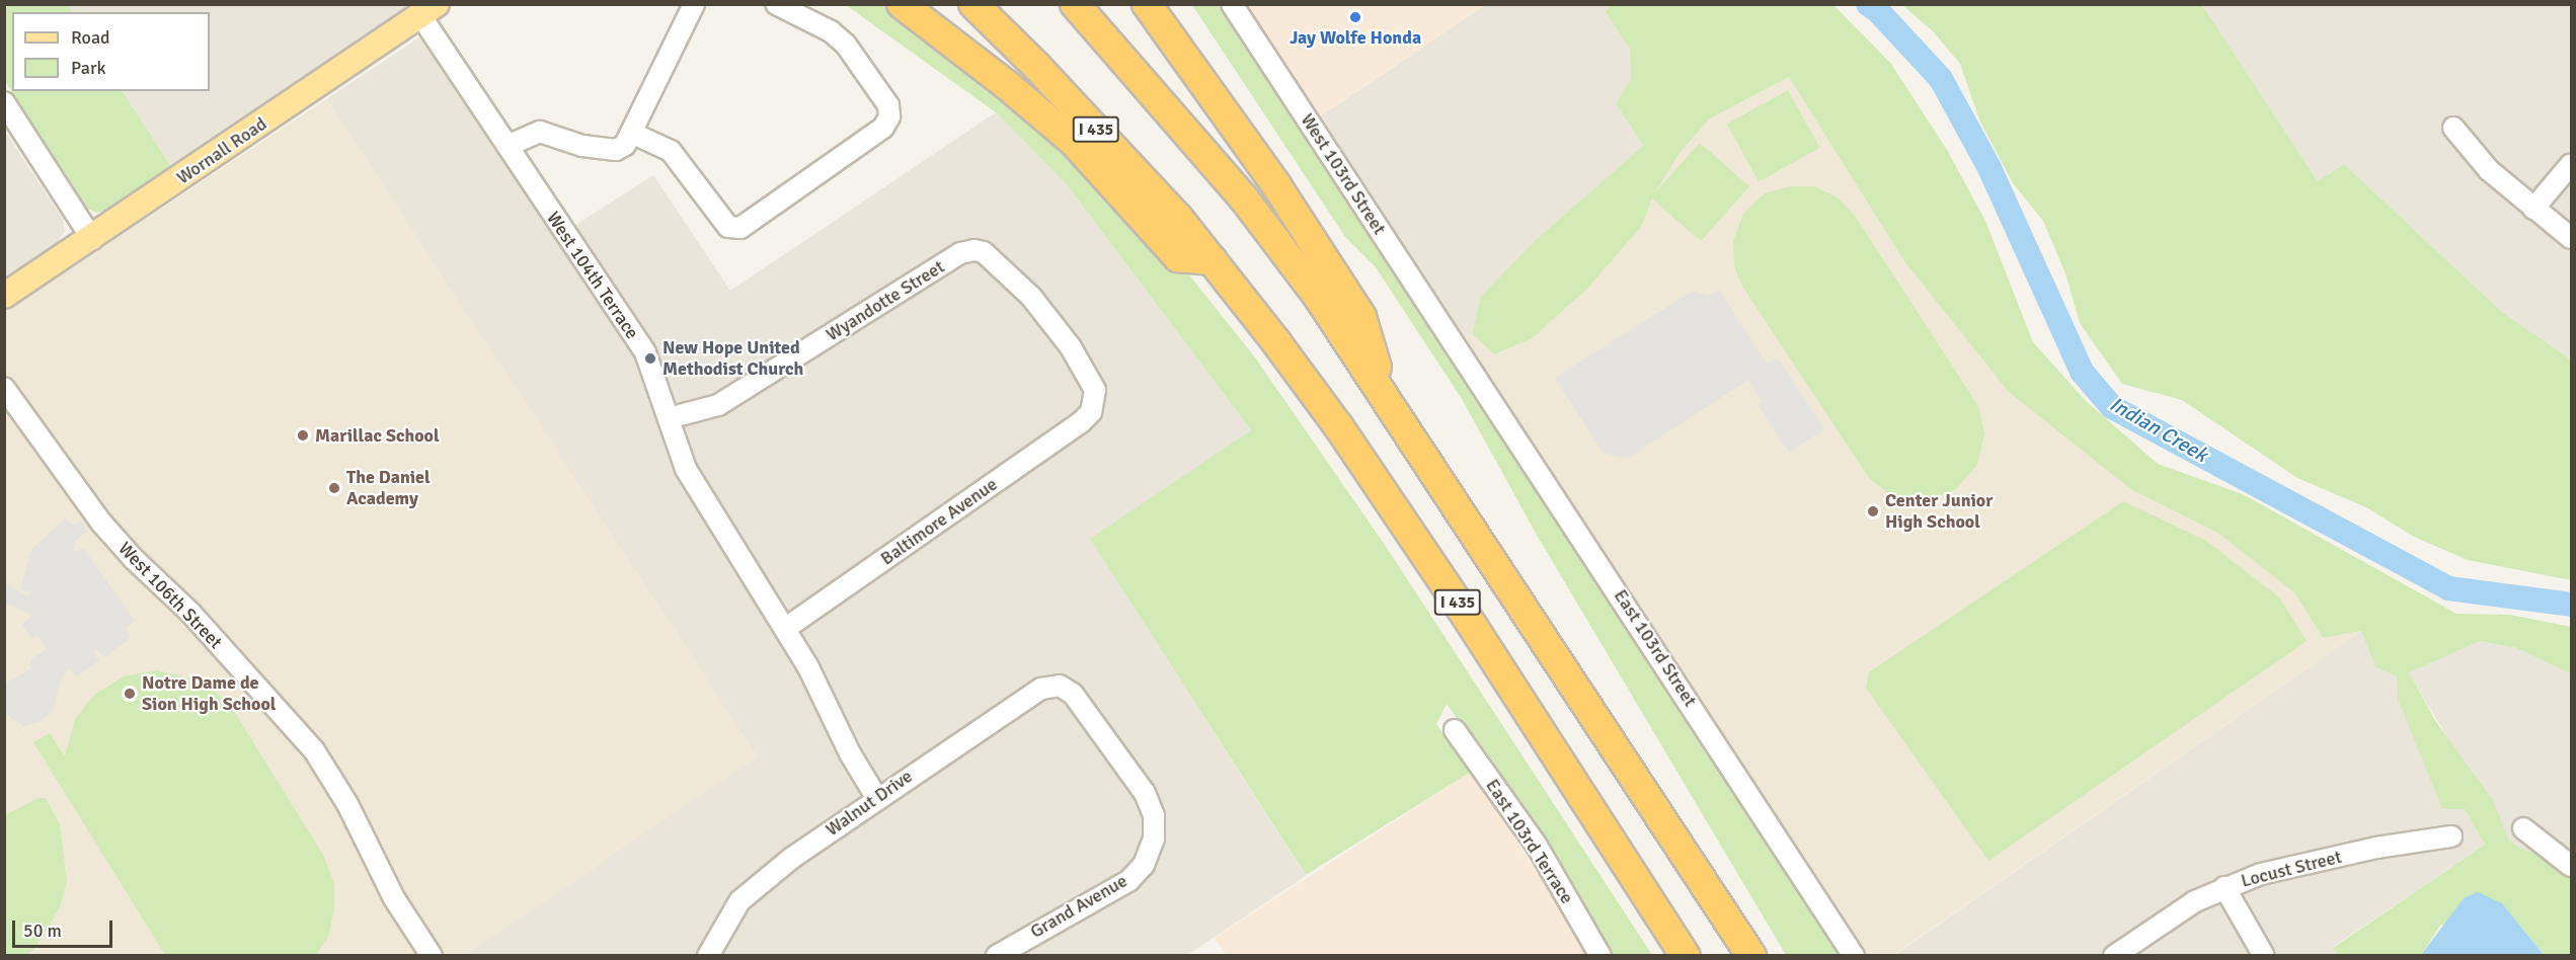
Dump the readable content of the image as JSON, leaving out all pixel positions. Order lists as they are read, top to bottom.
{
  "streets": {
    "highway": ["I 435"],
    "main road": ["Wornall Road"],
    "street": [
      "West 103rd Street",
      "West 104th Terrace",
      "Wyandotte Street",
      "Baltimore Avenue",
      "West 106th Street",
      "East 103rd Street",
      "Walnut Drive",
      "East 103rd Terrace",
      "Locust Street",
      "Grand Avenue"
    ]
  },
  "crossings": [
    ["Wornall Road", "West 104th Terrace"],
    ["West 103rd Street", "East 103rd Street"],
    ["West 104th Terrace", "Wyandotte Street"],
    ["West 104th Terrace", "Baltimore Avenue"],
    ["West 104th Terrace", "Walnut Drive"],
    ["Wyandotte Street", "Baltimore Avenue"],
    ["Walnut Drive", "Grand Avenue"]
  ],
  "water": ["Indian Creek"],
  "places": [
    "Jay Wolfe Honda",
    "New Hope United Methodist Church",
    "Marillac School",
    "The Daniel Academy",
    "Center Junior High School",
    "Notre Dame de Sion High School"
  ],
  "legend": ["Road", "Park"],
  "scale_bar": "50 m"
}
